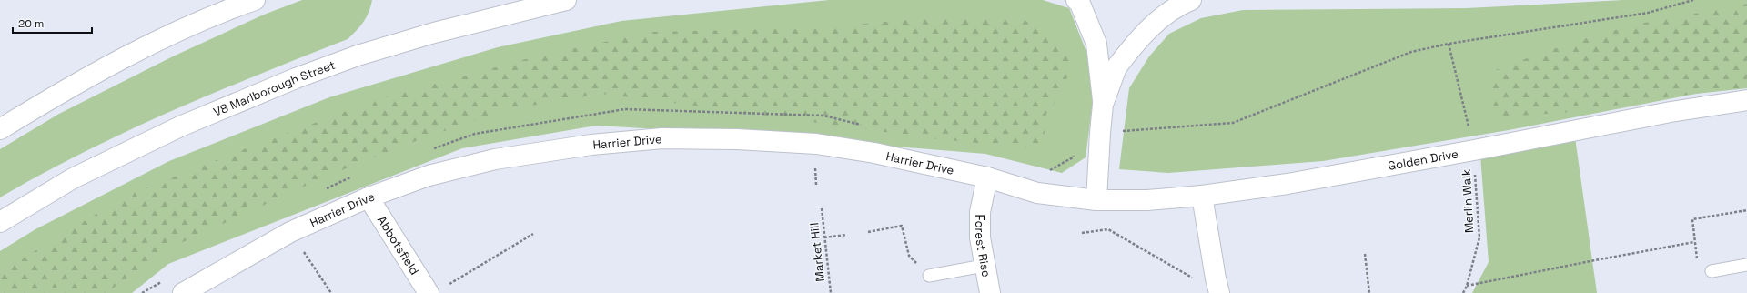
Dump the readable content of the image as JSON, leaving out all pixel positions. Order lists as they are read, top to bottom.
{
  "streets": {
    "street": [
      "V8 Marlborough Street",
      "Harrier Drive",
      "Golden Drive",
      "Abbotsfield",
      "Forest Rise"
    ],
    "path": ["Merlin Walk", "Market Hill"]
  },
  "crossings": [
    ["Harrier Drive", "Golden Drive"],
    ["Harrier Drive", "Abbotsfield"],
    ["Harrier Drive", "Forest Rise"],
    ["Golden Drive", "Merlin Walk"]
  ],
  "scale_bar": "20 m"
}
